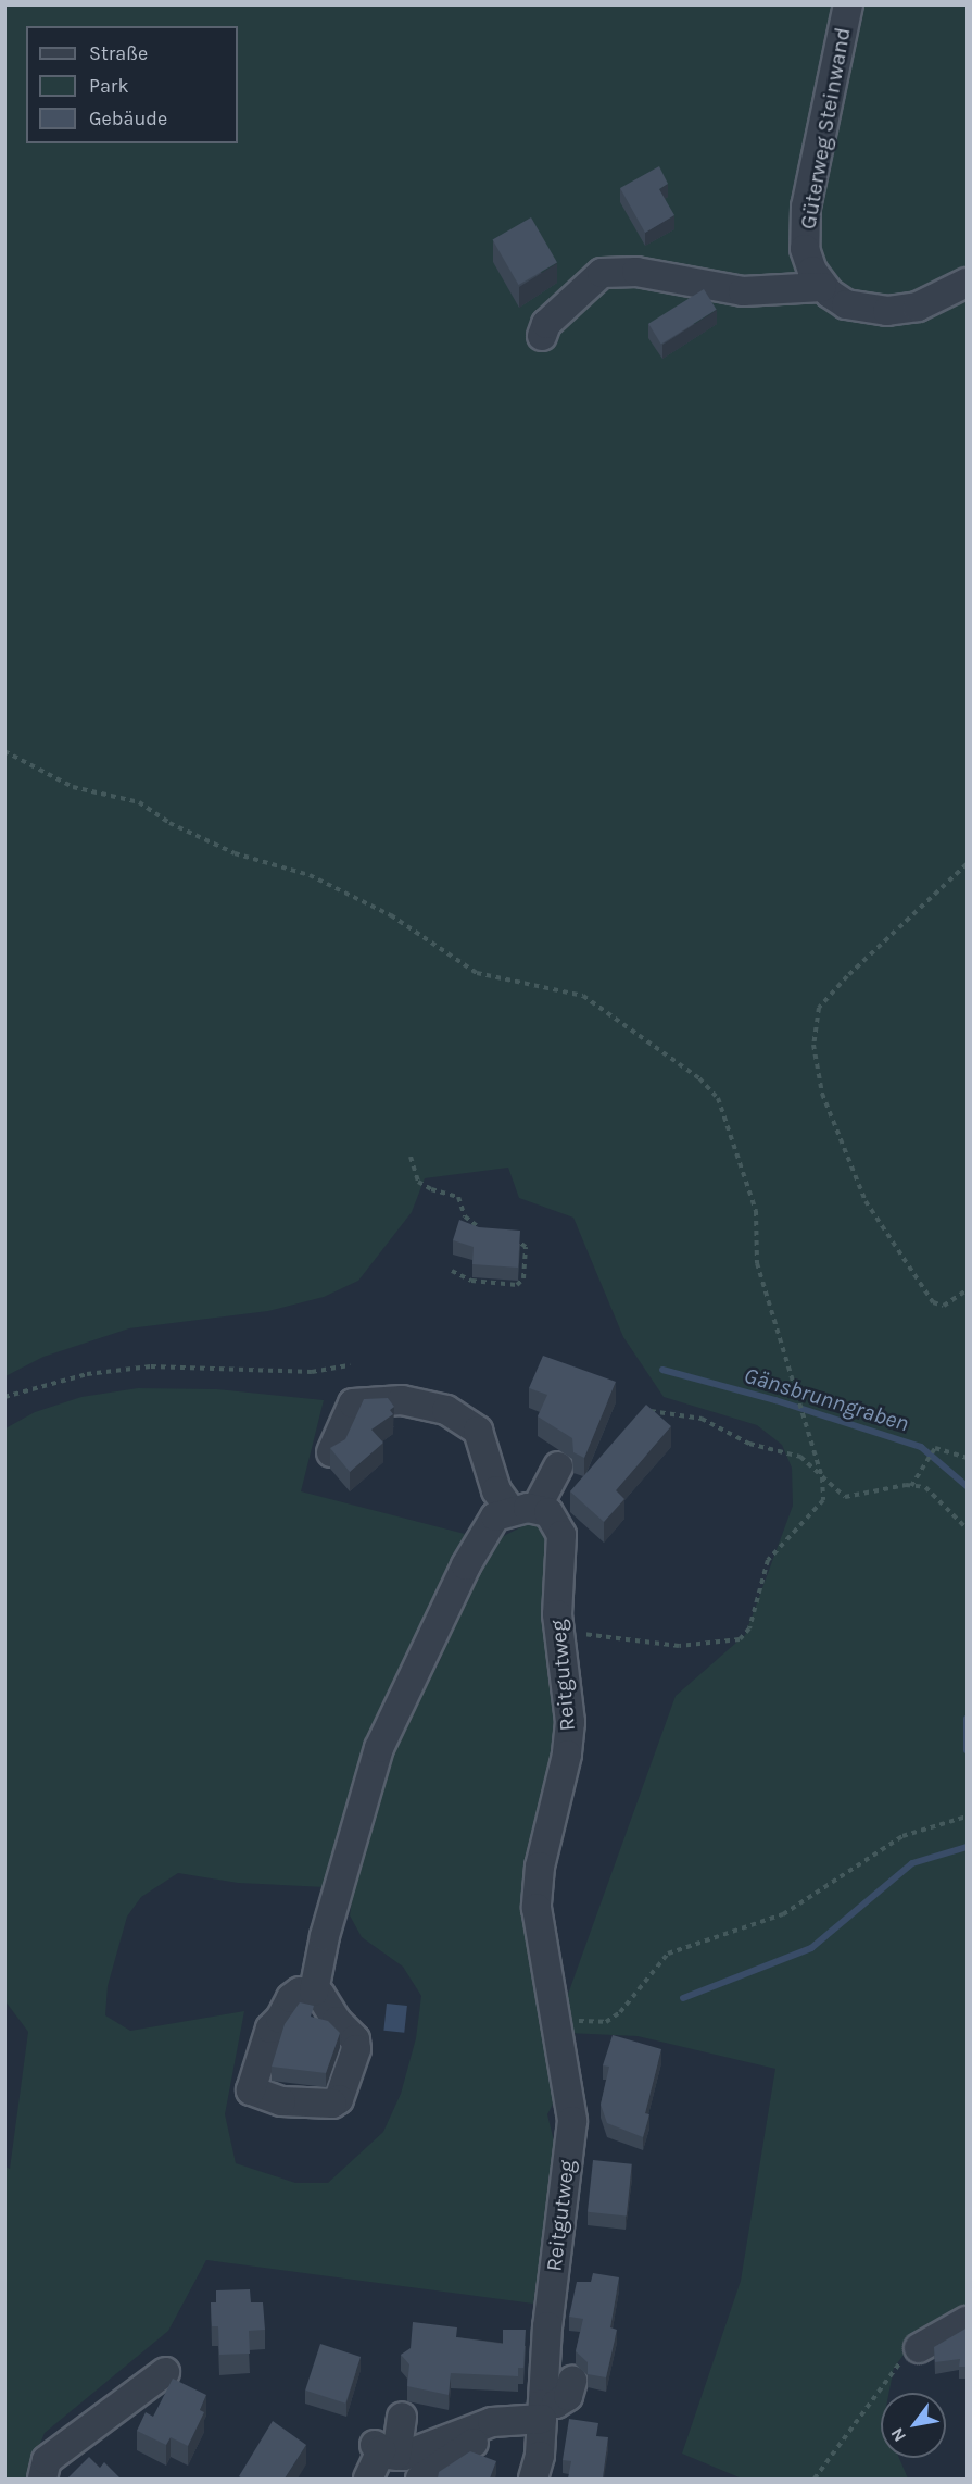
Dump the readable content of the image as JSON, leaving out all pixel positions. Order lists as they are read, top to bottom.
{
  "streets": {
    "street": ["Güterweg Steinwand", "Reitgutweg"]
  },
  "water": ["Gänsbrunngraben"],
  "legend": ["Straße", "Park", "Gebäude"],
  "north": "bottom left"
}
